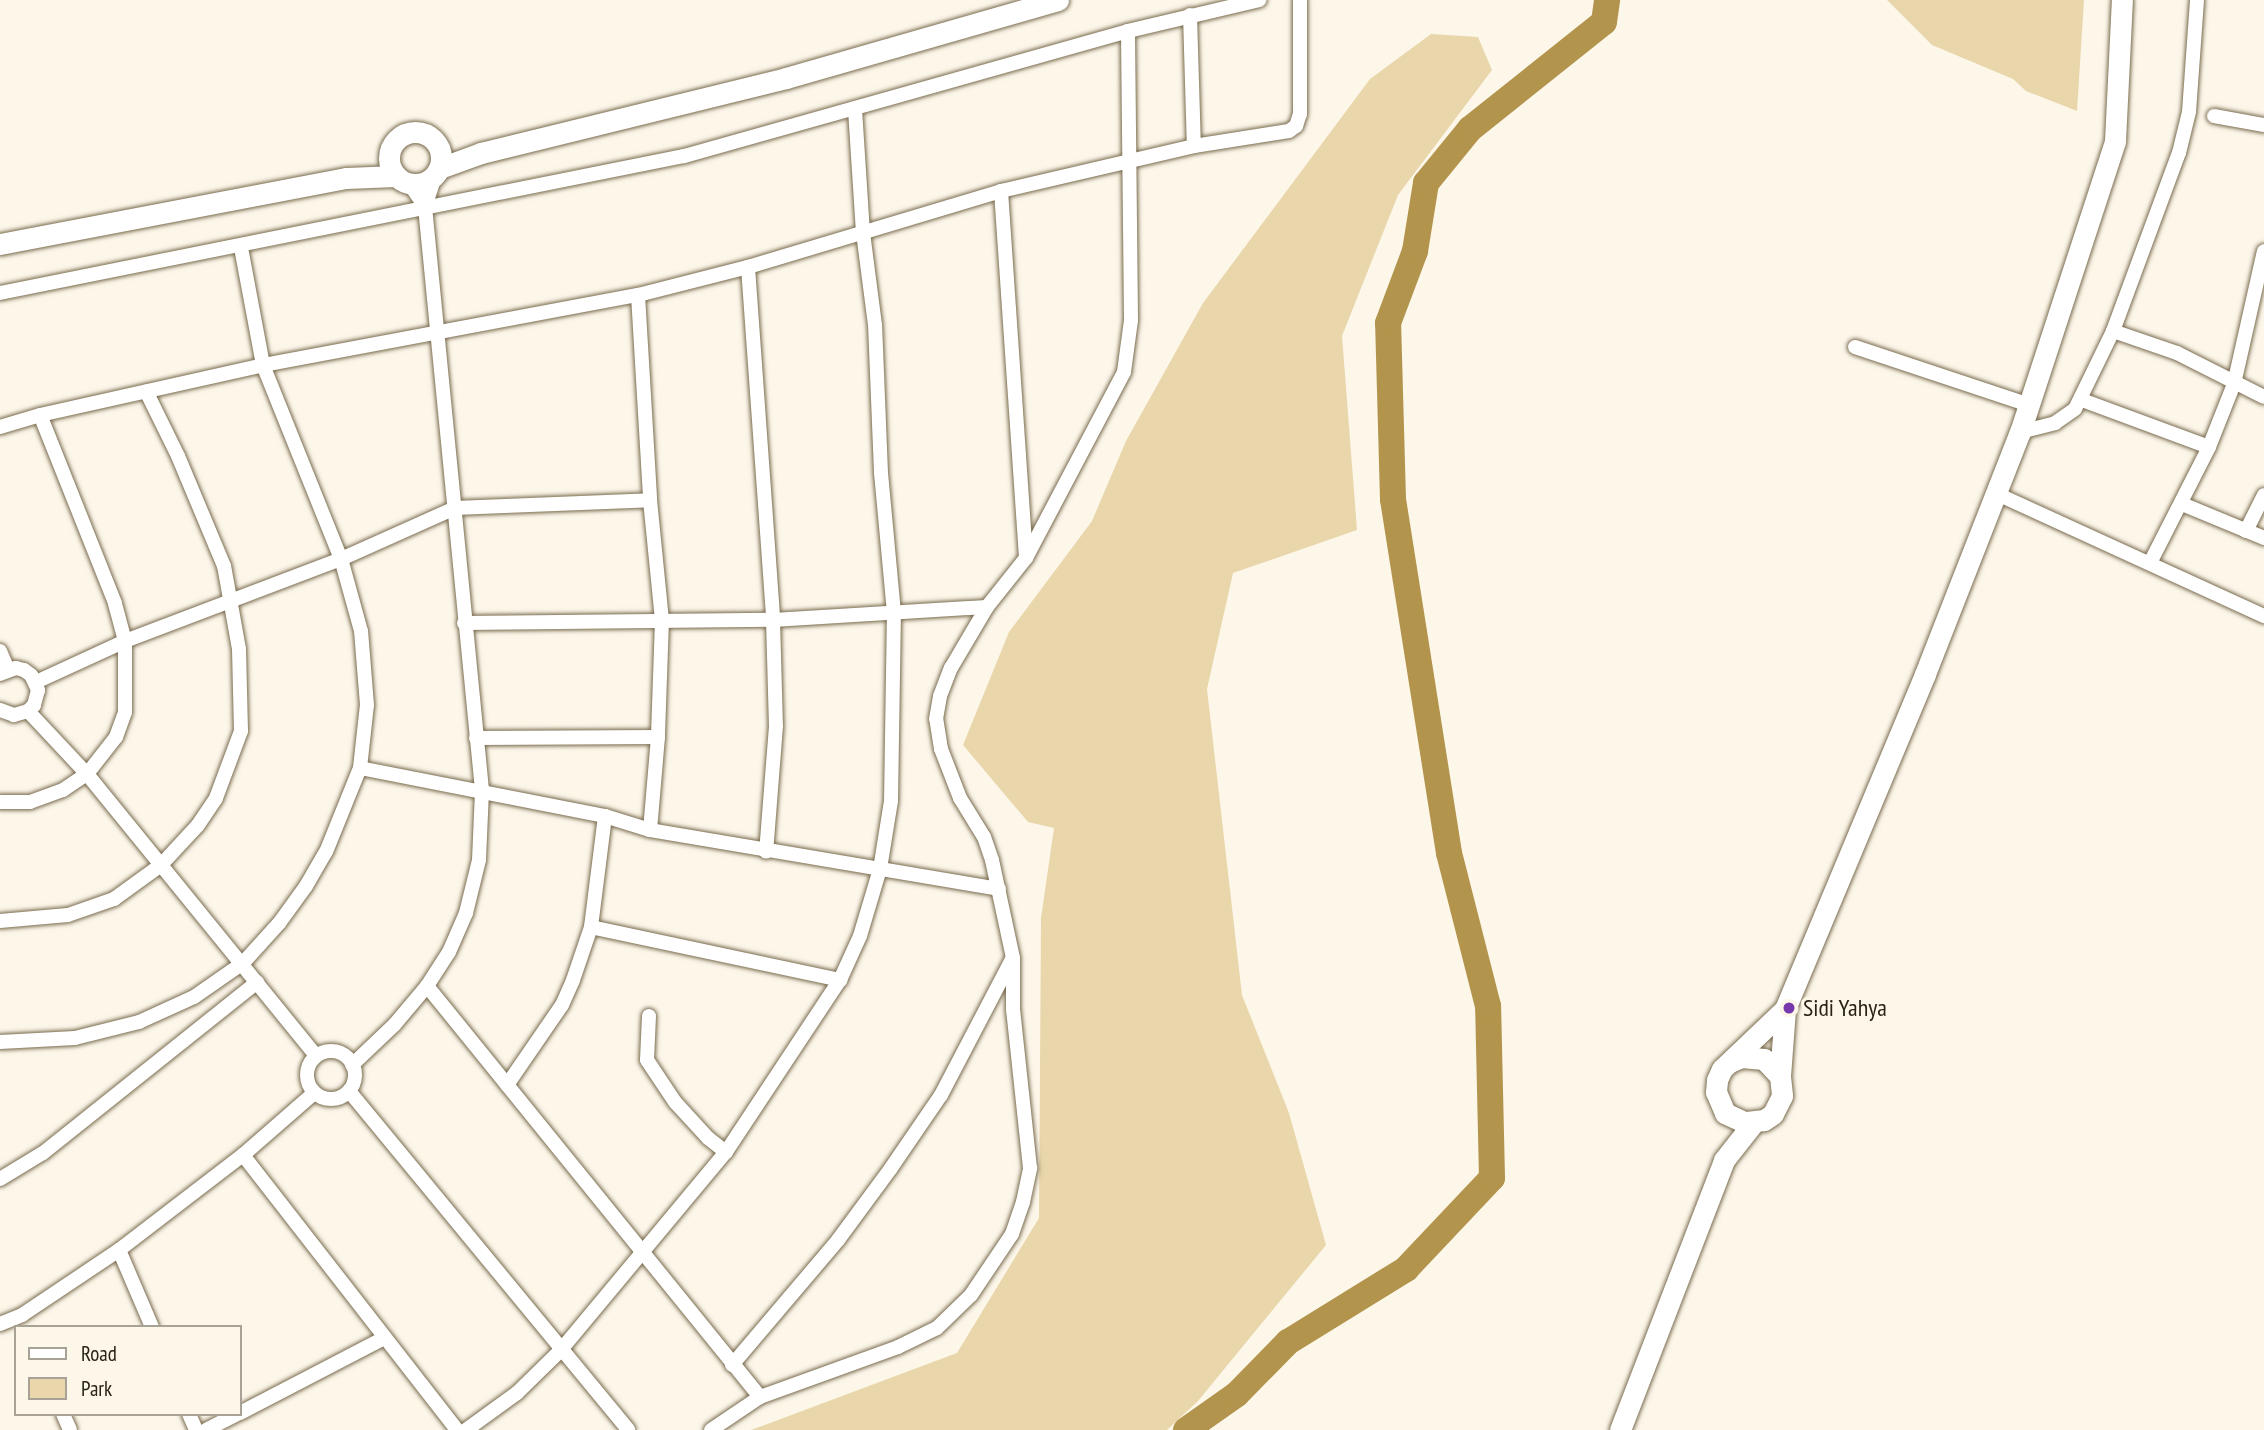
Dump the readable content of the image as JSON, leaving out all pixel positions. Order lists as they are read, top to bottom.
{
  "places": ["Sidi Yahya"],
  "legend": ["Road", "Park"]
}
